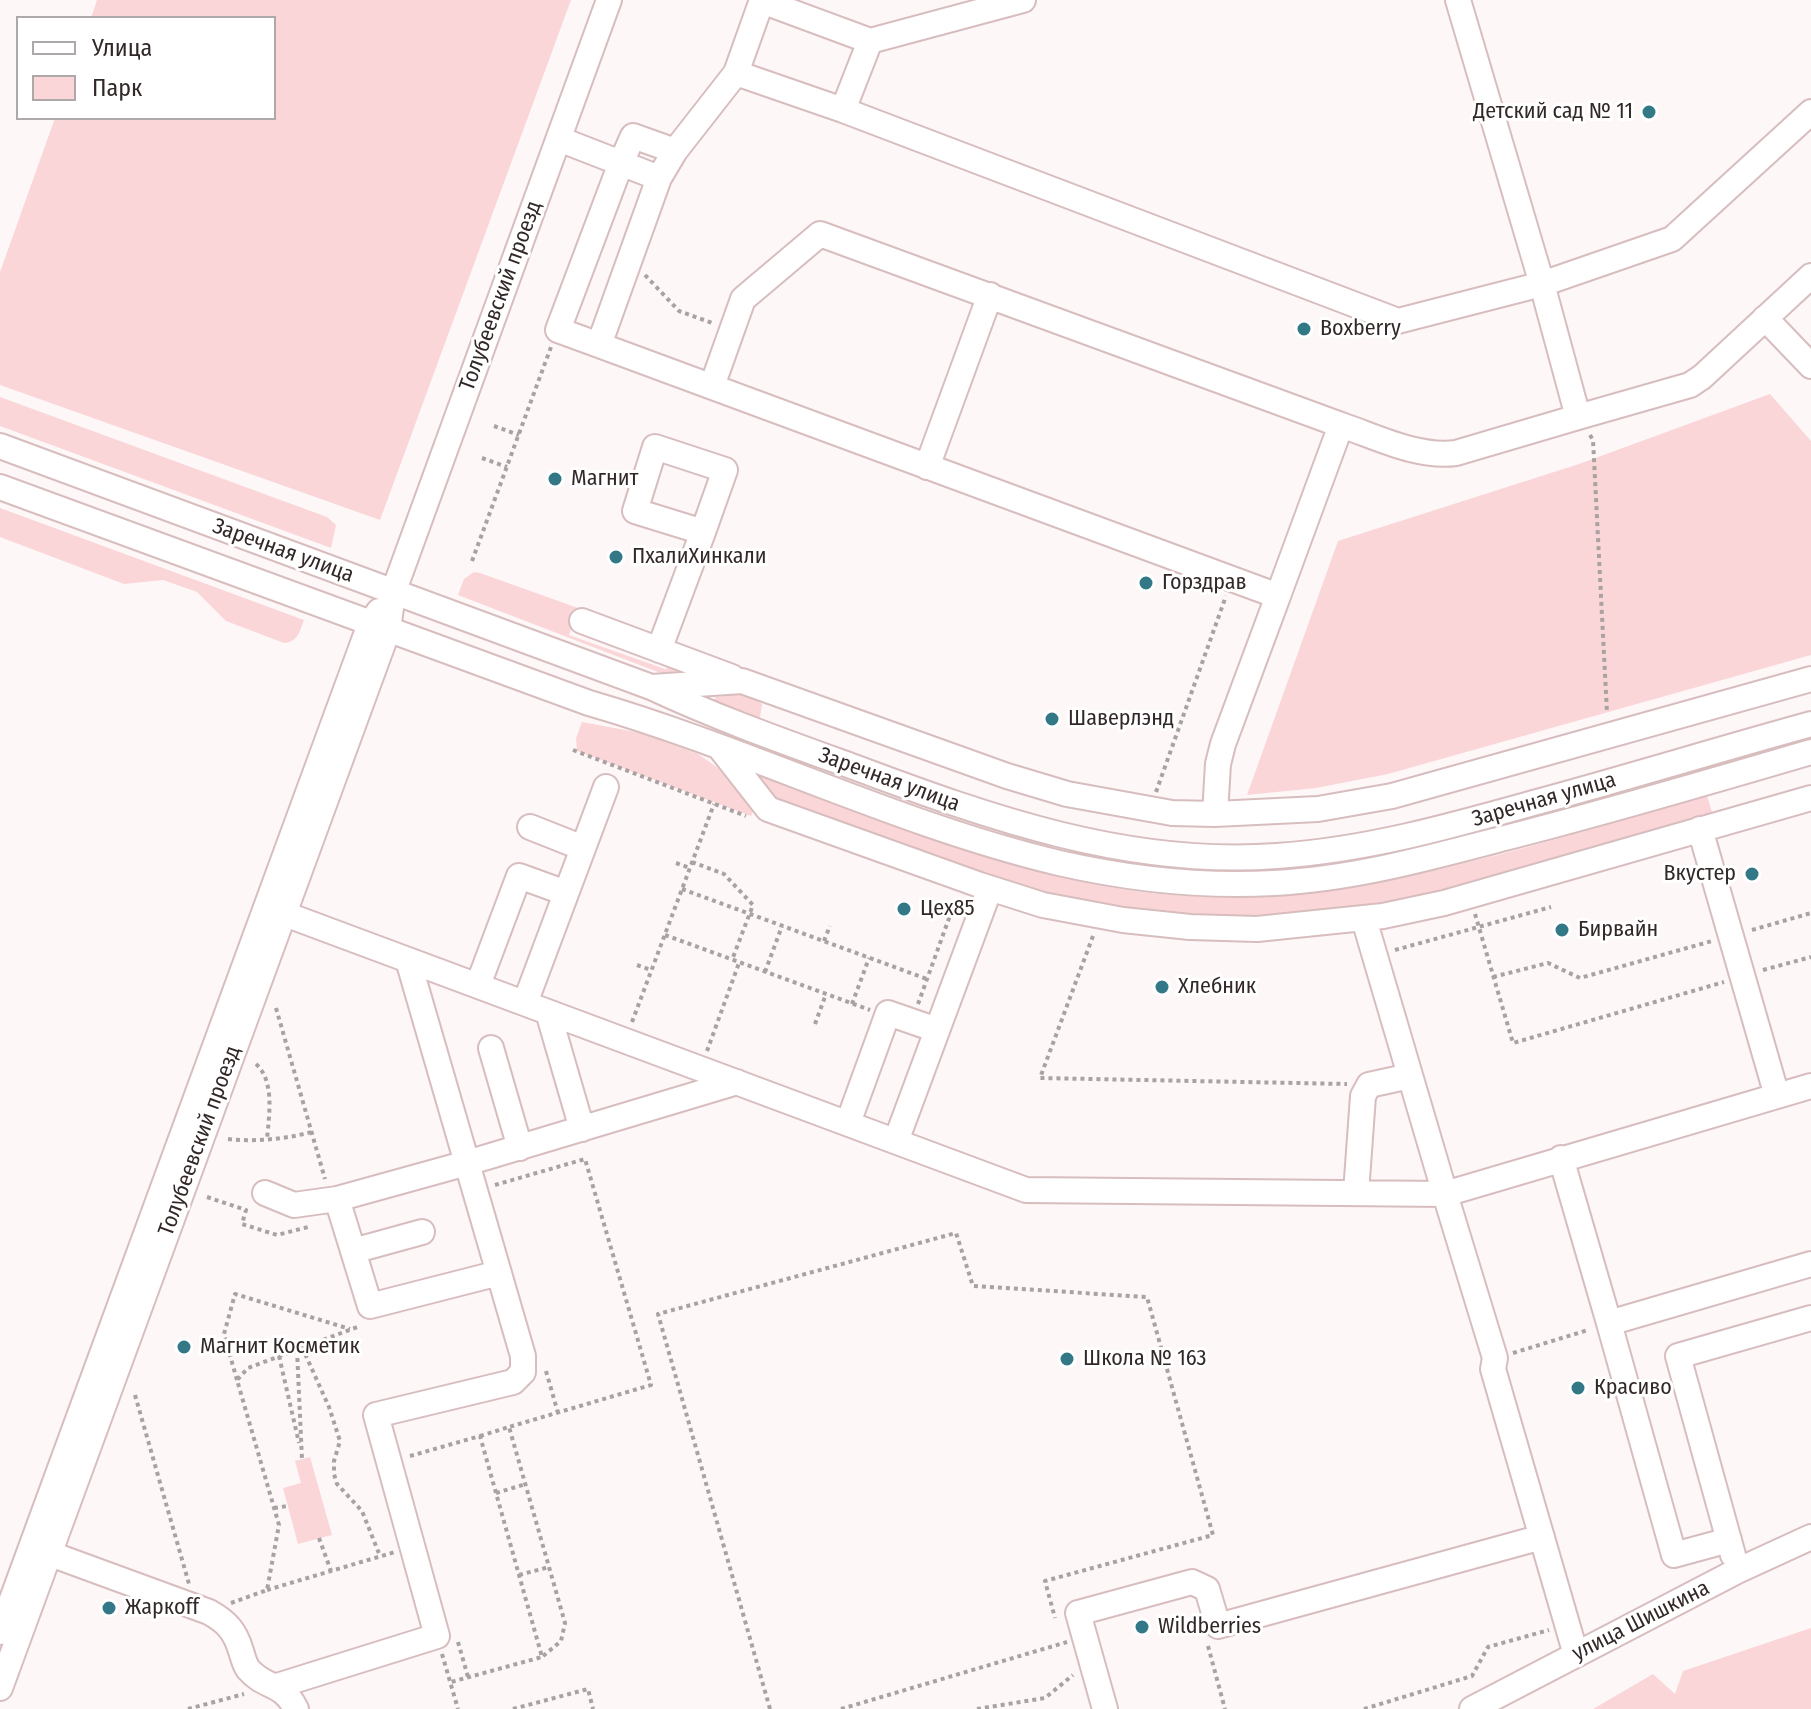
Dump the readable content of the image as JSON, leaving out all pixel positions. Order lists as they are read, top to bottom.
{
  "streets": {
    "street": ["Толубеевский проезд", "Заречная улица", "улица Шишкина"]
  },
  "crossings": [
    ["Толубеевский проезд", "Заречная улица"]
  ],
  "places": [
    "Детский сад № 11",
    "Boxberry",
    "Магнит",
    "ПхалиХинкали",
    "Горздрав",
    "Шаверлэнд",
    "Вкустер",
    "Цех85",
    "Бирвайн",
    "Хлебник",
    "Магнит Косметик",
    "Школа № 163",
    "Красиво",
    "Жаркoff",
    "Wildberries"
  ],
  "legend": ["Улица", "Парк"]
}
